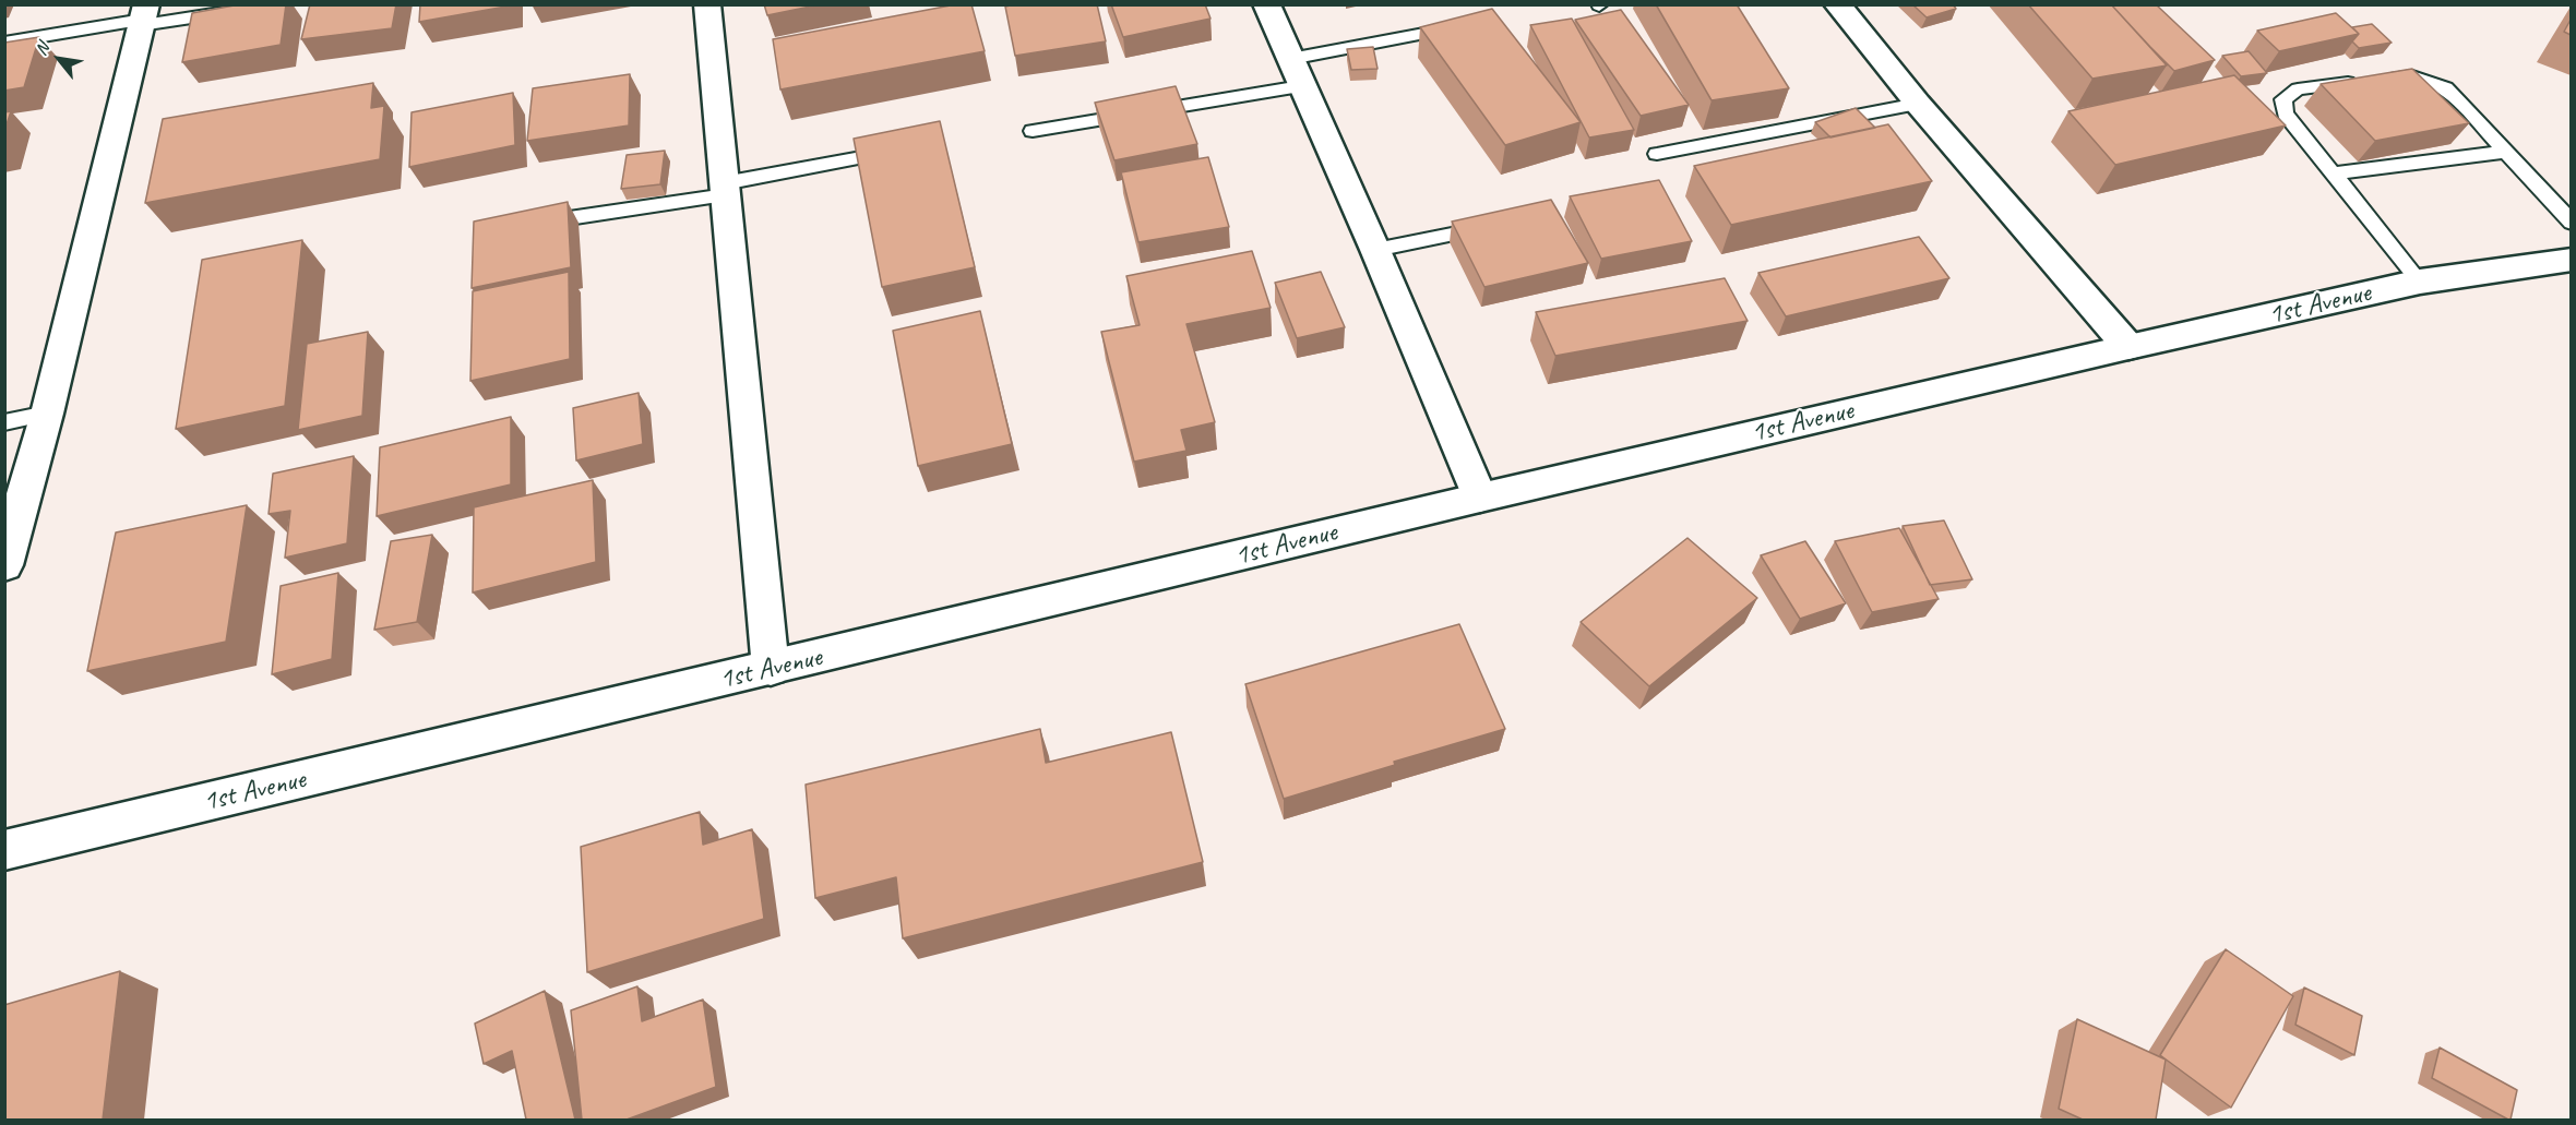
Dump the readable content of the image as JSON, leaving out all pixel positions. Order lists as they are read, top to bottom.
{
  "streets": {
    "street": ["1st Avenue"]
  },
  "north": "top left"
}
